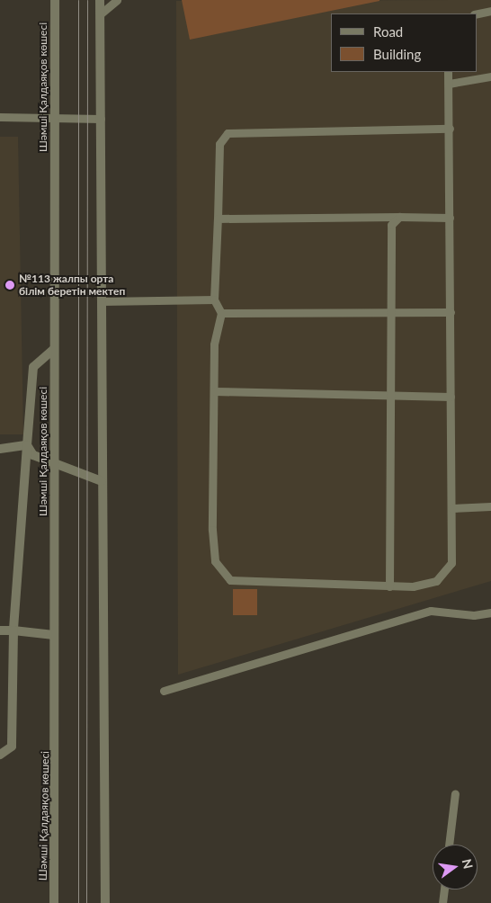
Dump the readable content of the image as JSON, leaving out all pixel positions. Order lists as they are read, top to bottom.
{
  "streets": {
    "street": ["Шәмші Қалдаяқов көшесі"]
  },
  "places": ["№113 жалпы орта білім беретін мектеп"],
  "legend": ["Road", "Building"],
  "north": "right"
}
